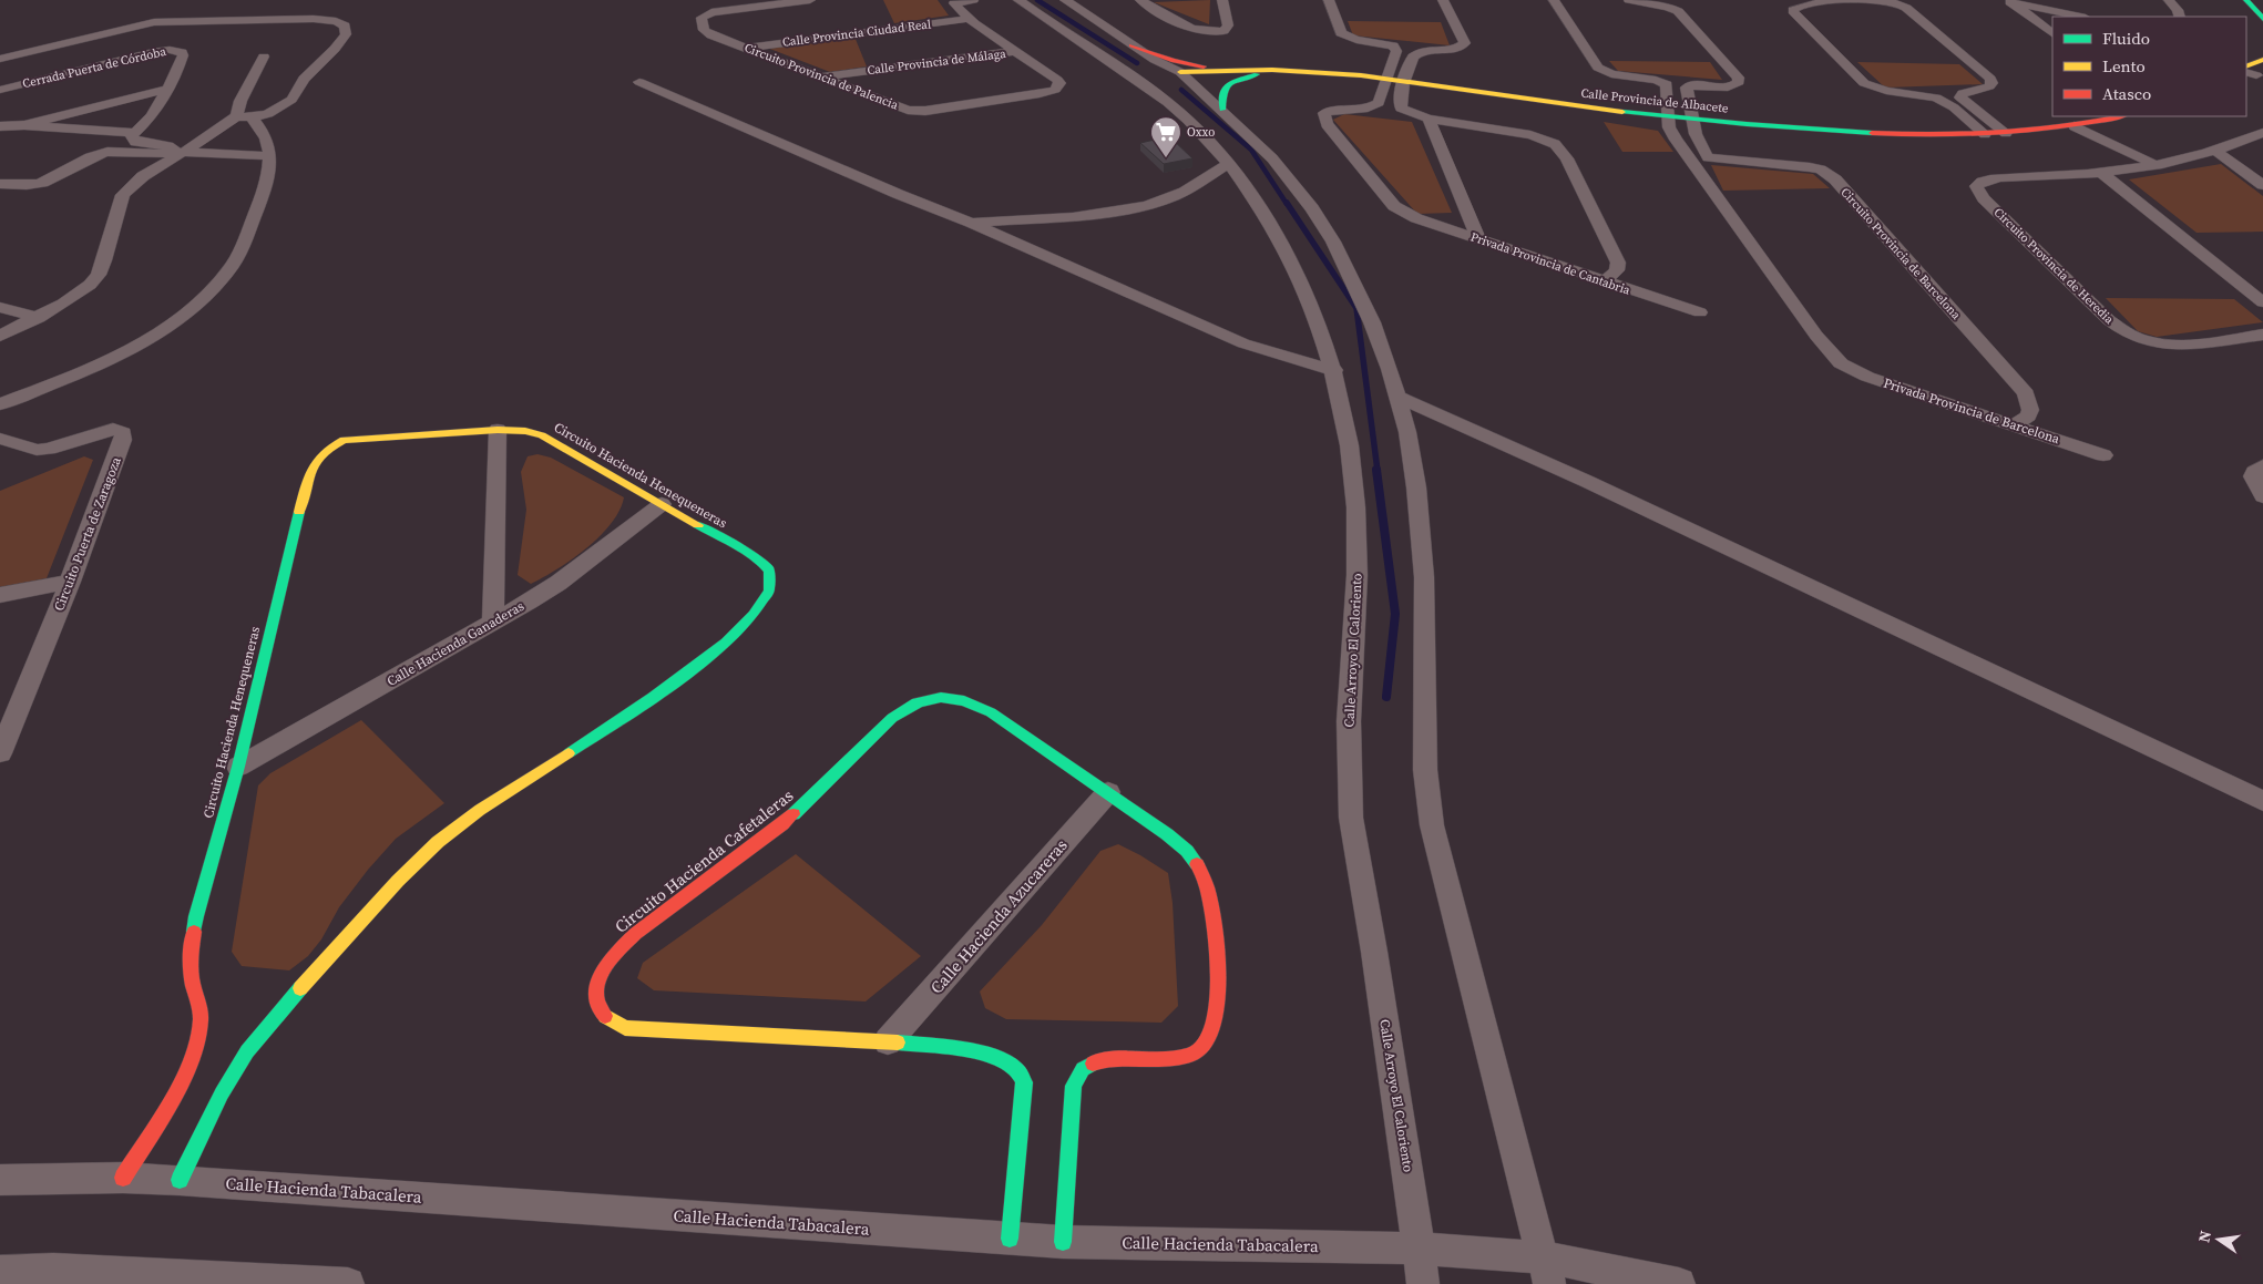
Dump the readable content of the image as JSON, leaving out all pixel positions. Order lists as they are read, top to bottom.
{
  "streets": {
    "street": [
      "Calle Provincia Ciudad Real",
      "Calle Provincia de Málaga",
      "Cerrada Puerta de Córdoba",
      "Circuito Provincia de Palencia",
      "Calle Provincia de Albacete",
      "Circuito Provincia de Barcelona",
      "Privada Provincia de Cantabria",
      "Circuito Provincia de Heredia",
      "Privada Provincia de Barcelona",
      "Circuito Hacienda Henequeneras",
      "Circuito Puerta de Zaragoza",
      "Calle Hacienda Ganaderas",
      "Calle Arroyo El Caloriento",
      "Circuito Hacienda Cafetaleras",
      "Calle Hacienda Azucareras",
      "Calle Hacienda Tabacalera"
    ]
  },
  "crossings": [
    ["Calle Provincia Ciudad Real", "Circuito Provincia de Palencia"],
    ["Calle Provincia de Málaga", "Circuito Provincia de Palencia"],
    ["Calle Provincia de Albacete", "Privada Provincia de Cantabria"],
    ["Circuito Provincia de Barcelona", "Privada Provincia de Barcelona"],
    ["Circuito Hacienda Henequeneras", "Calle Hacienda Ganaderas"],
    ["Circuito Hacienda Henequeneras", "Calle Hacienda Tabacalera"],
    ["Calle Arroyo El Caloriento", "Calle Hacienda Tabacalera"],
    ["Circuito Hacienda Cafetaleras", "Calle Hacienda Azucareras"],
    ["Circuito Hacienda Cafetaleras", "Calle Hacienda Tabacalera"]
  ],
  "places": {
    "supermarket": ["Oxxo"]
  },
  "legend": ["Fluido", "Lento", "Atasco"],
  "north": "left"
}
